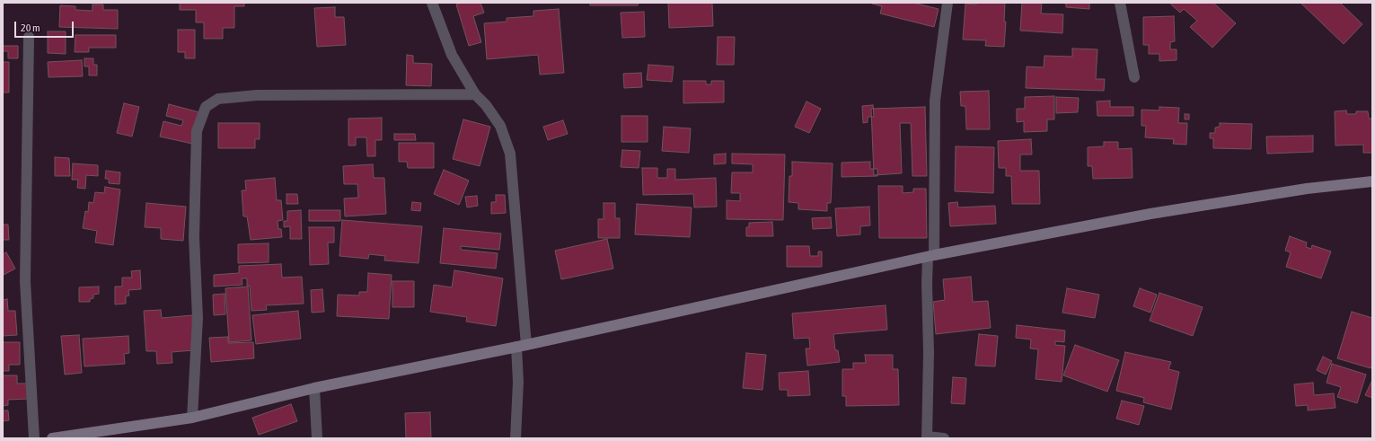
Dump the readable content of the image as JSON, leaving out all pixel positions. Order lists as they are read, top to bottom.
{
  "scale_bar": "20 m"
}
